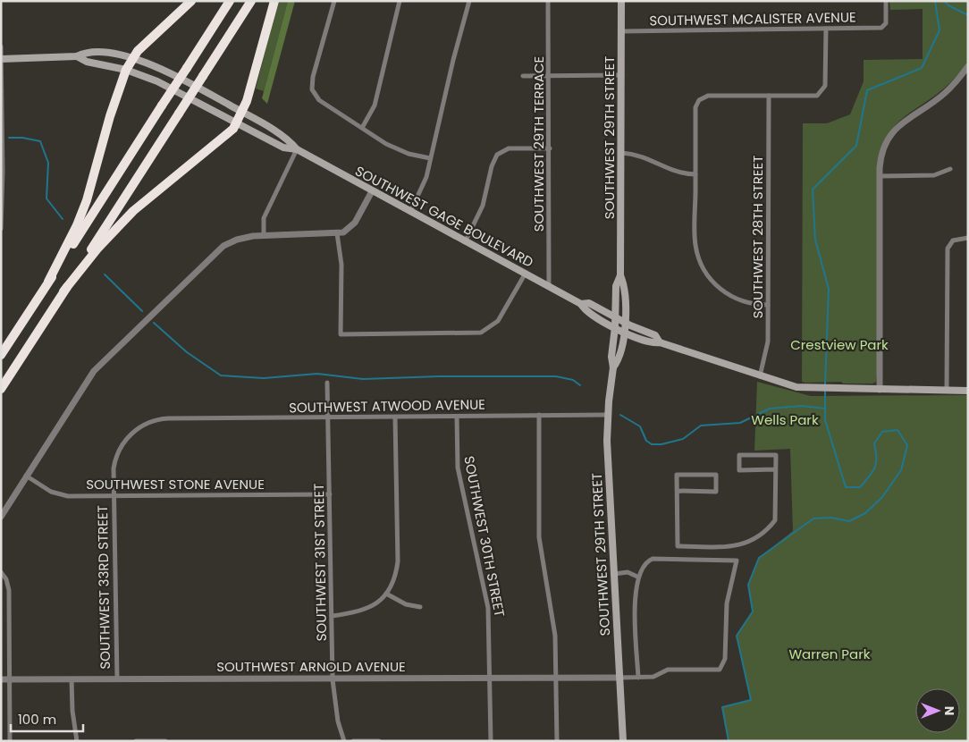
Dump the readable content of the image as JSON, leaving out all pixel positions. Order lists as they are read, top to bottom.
{
  "streets": {
    "main road": ["SOUTHWEST 29TH STREET", "SOUTHWEST GAGE BOULEVARD"],
    "street": [
      "SOUTHWEST MCALISTER AVENUE",
      "SOUTHWEST 29TH TERRACE",
      "SOUTHWEST 28TH STREET",
      "SOUTHWEST ATWOOD AVENUE",
      "SOUTHWEST STONE AVENUE",
      "SOUTHWEST 30TH STREET",
      "SOUTHWEST 31ST STREET",
      "SOUTHWEST 33RD STREET",
      "SOUTHWEST ARNOLD AVENUE"
    ]
  },
  "crossings": [
    ["SOUTHWEST MCALISTER AVENUE", "SOUTHWEST 29TH STREET"],
    ["SOUTHWEST 29TH STREET", "SOUTHWEST GAGE BOULEVARD"],
    ["SOUTHWEST 29TH STREET", "SOUTHWEST ATWOOD AVENUE"],
    ["SOUTHWEST 29TH STREET", "SOUTHWEST ARNOLD AVENUE"],
    ["SOUTHWEST 29TH TERRACE", "SOUTHWEST GAGE BOULEVARD"],
    ["SOUTHWEST GAGE BOULEVARD", "SOUTHWEST 28TH STREET"],
    ["SOUTHWEST ATWOOD AVENUE", "SOUTHWEST 30TH STREET"],
    ["SOUTHWEST ATWOOD AVENUE", "SOUTHWEST 31ST STREET"],
    ["SOUTHWEST ATWOOD AVENUE", "SOUTHWEST 33RD STREET"],
    ["SOUTHWEST STONE AVENUE", "SOUTHWEST 31ST STREET"],
    ["SOUTHWEST STONE AVENUE", "SOUTHWEST 33RD STREET"],
    ["SOUTHWEST 30TH STREET", "SOUTHWEST ARNOLD AVENUE"],
    ["SOUTHWEST 31ST STREET", "SOUTHWEST ARNOLD AVENUE"],
    ["SOUTHWEST 33RD STREET", "SOUTHWEST ARNOLD AVENUE"]
  ],
  "parks": ["Crestview Park", "Wells Park", "Warren Park"],
  "scale_bar": "100 m",
  "north": "right"
}
